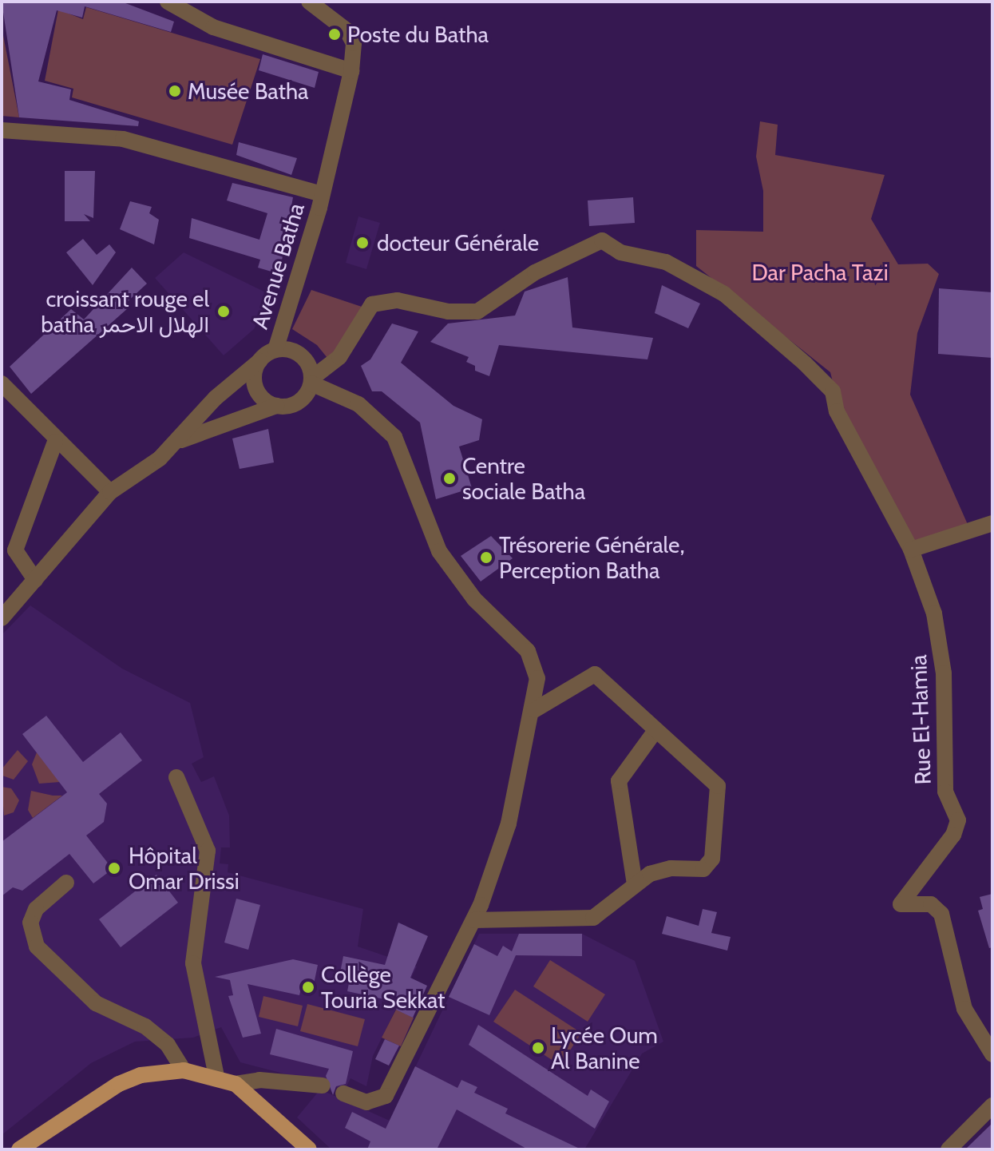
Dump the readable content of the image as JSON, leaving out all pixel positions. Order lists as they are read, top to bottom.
{
  "streets": {
    "street": ["Avenue Batha", "Rue El-Hamia"]
  },
  "parks": ["Dar Pacha Tazi"],
  "places": [
    "Poste du Batha",
    "Musée Batha",
    "docteur Générale",
    "croissant rouge el batha الهلال الاحمر",
    "Centre sociale Batha",
    "Trésorerie Générale, Perception Batha",
    "Hôpital Omar Drissi",
    "Collège Touria Sekkat",
    "Lycée Oum Al Banine"
  ]
}
